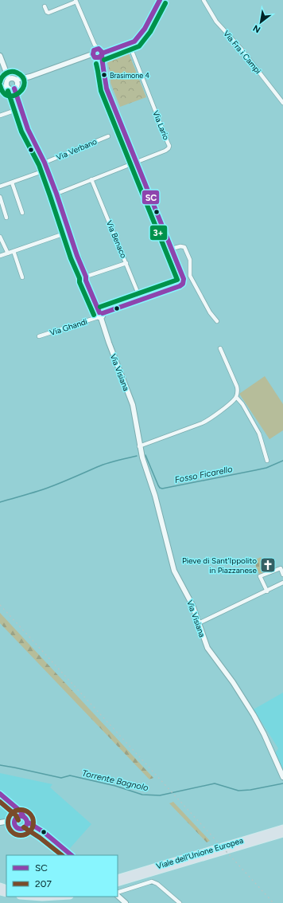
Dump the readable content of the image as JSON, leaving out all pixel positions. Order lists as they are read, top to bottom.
{
  "streets": {
    "main road": ["Viale dell'Unione Europea"],
    "street": [
      "Via Fra i Campi",
      "Via Lario",
      "Via Verbano",
      "Via Benaco",
      "Via Ghandi",
      "Via Visiana"
    ]
  },
  "crossings": [
    ["Via Lario", "Via Benaco"],
    ["Via Lario", "Via Visiana"],
    ["Via Verbano", "Via Visiana"],
    ["Via Benaco", "Via Ghandi"],
    ["Via Ghandi", "Via Visiana"]
  ],
  "water": ["Fosso Ficarello", "Torrente Bagnolo"],
  "places": {
    "other": ["Brasimone 4"],
    "church": ["Pieve di Sant'Ippolito in Piazzanese"]
  },
  "lines": ["transit line SC", "transit line 3+", "transit line 207"],
  "legend": ["SC", "207"],
  "north": "bottom left"
}
